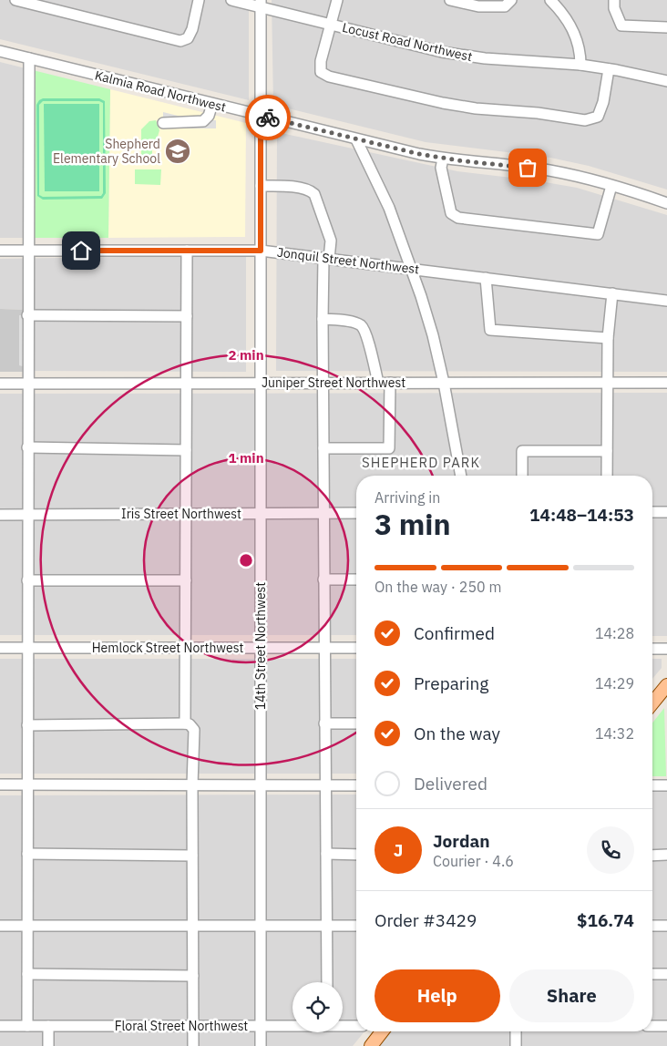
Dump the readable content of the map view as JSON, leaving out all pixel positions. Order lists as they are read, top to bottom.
{
  "streets": {
    "street": [
      "Locust Road Northwest",
      "Kalmia Road Northwest",
      "Jonquil Street Northwest",
      "Juniper Street Northwest",
      "Iris Street Northwest",
      "14th Street Northwest",
      "Hemlock Street Northwest",
      "Floral Street Northwest"
    ]
  },
  "crossings": [
    ["Locust Road Northwest", "14th Street Northwest"],
    ["Kalmia Road Northwest", "14th Street Northwest"],
    ["Jonquil Street Northwest", "14th Street Northwest"],
    ["Juniper Street Northwest", "14th Street Northwest"],
    ["Iris Street Northwest", "14th Street Northwest"],
    ["14th Street Northwest", "Hemlock Street Northwest"],
    ["14th Street Northwest", "Floral Street Northwest"]
  ],
  "districts": ["SHEPHERD PARK"],
  "places": {
    "school or university": ["Shepherd Elementary School"]
  },
  "page": {
    "heading": ["3 min", "Arriving in", "14:48–14:53"],
    "panel": [
      "Jordan",
      "Courier · 4.6",
      "Order #3429",
      "$16.74"
    ],
    "bar": "On the way · 250 m",
    "list": [
      ["Confirmed", "14:28"],
      ["Preparing", "14:29"],
      ["On the way", "14:32"],
      "Delivered"
    ],
    "round": "J",
    "buttons": ["Help", "Share"]
  },
  "rings": ["2 min", "1 min"]
}
